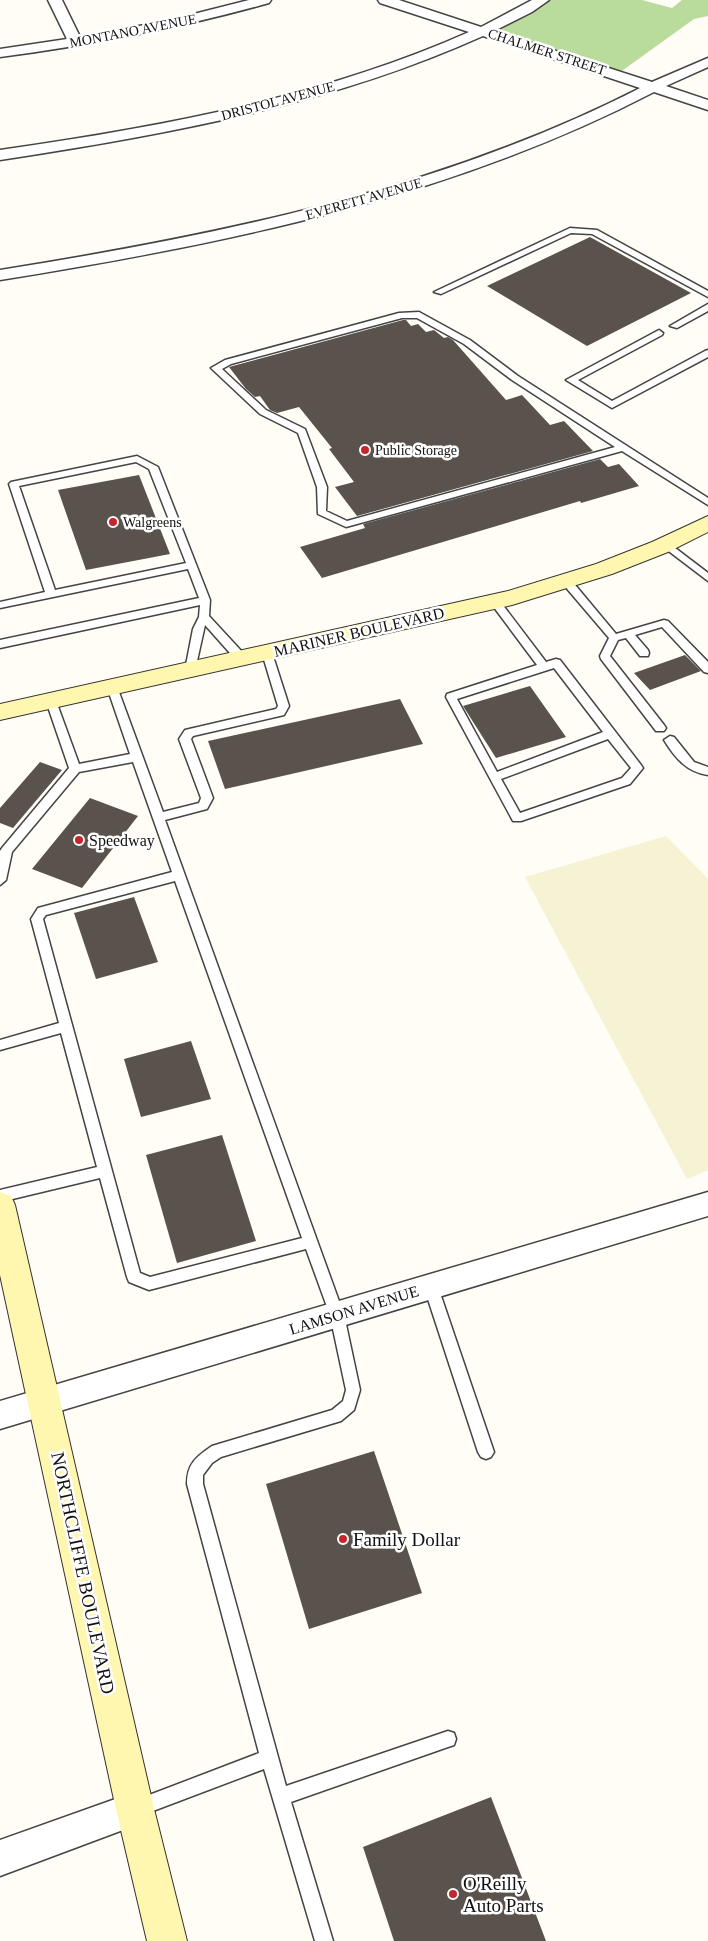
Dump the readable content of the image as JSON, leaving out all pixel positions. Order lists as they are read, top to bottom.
{
  "streets": {
    "main road": ["MARINER BOULEVARD", "NORTHCLIFFE BOULEVARD"],
    "street": [
      "MONTANO AVENUE",
      "CHALMER STREET",
      "DRISTOL AVENUE",
      "EVERETT AVENUE",
      "LAMSON AVENUE"
    ]
  },
  "crossings": [
    ["CHALMER STREET", "DRISTOL AVENUE"],
    ["CHALMER STREET", "EVERETT AVENUE"],
    ["LAMSON AVENUE", "NORTHCLIFFE BOULEVARD"]
  ],
  "places": [
    "Public Storage",
    "Walgreens",
    "Speedway",
    "Family Dollar",
    "O'Reilly Auto Parts"
  ]
}
